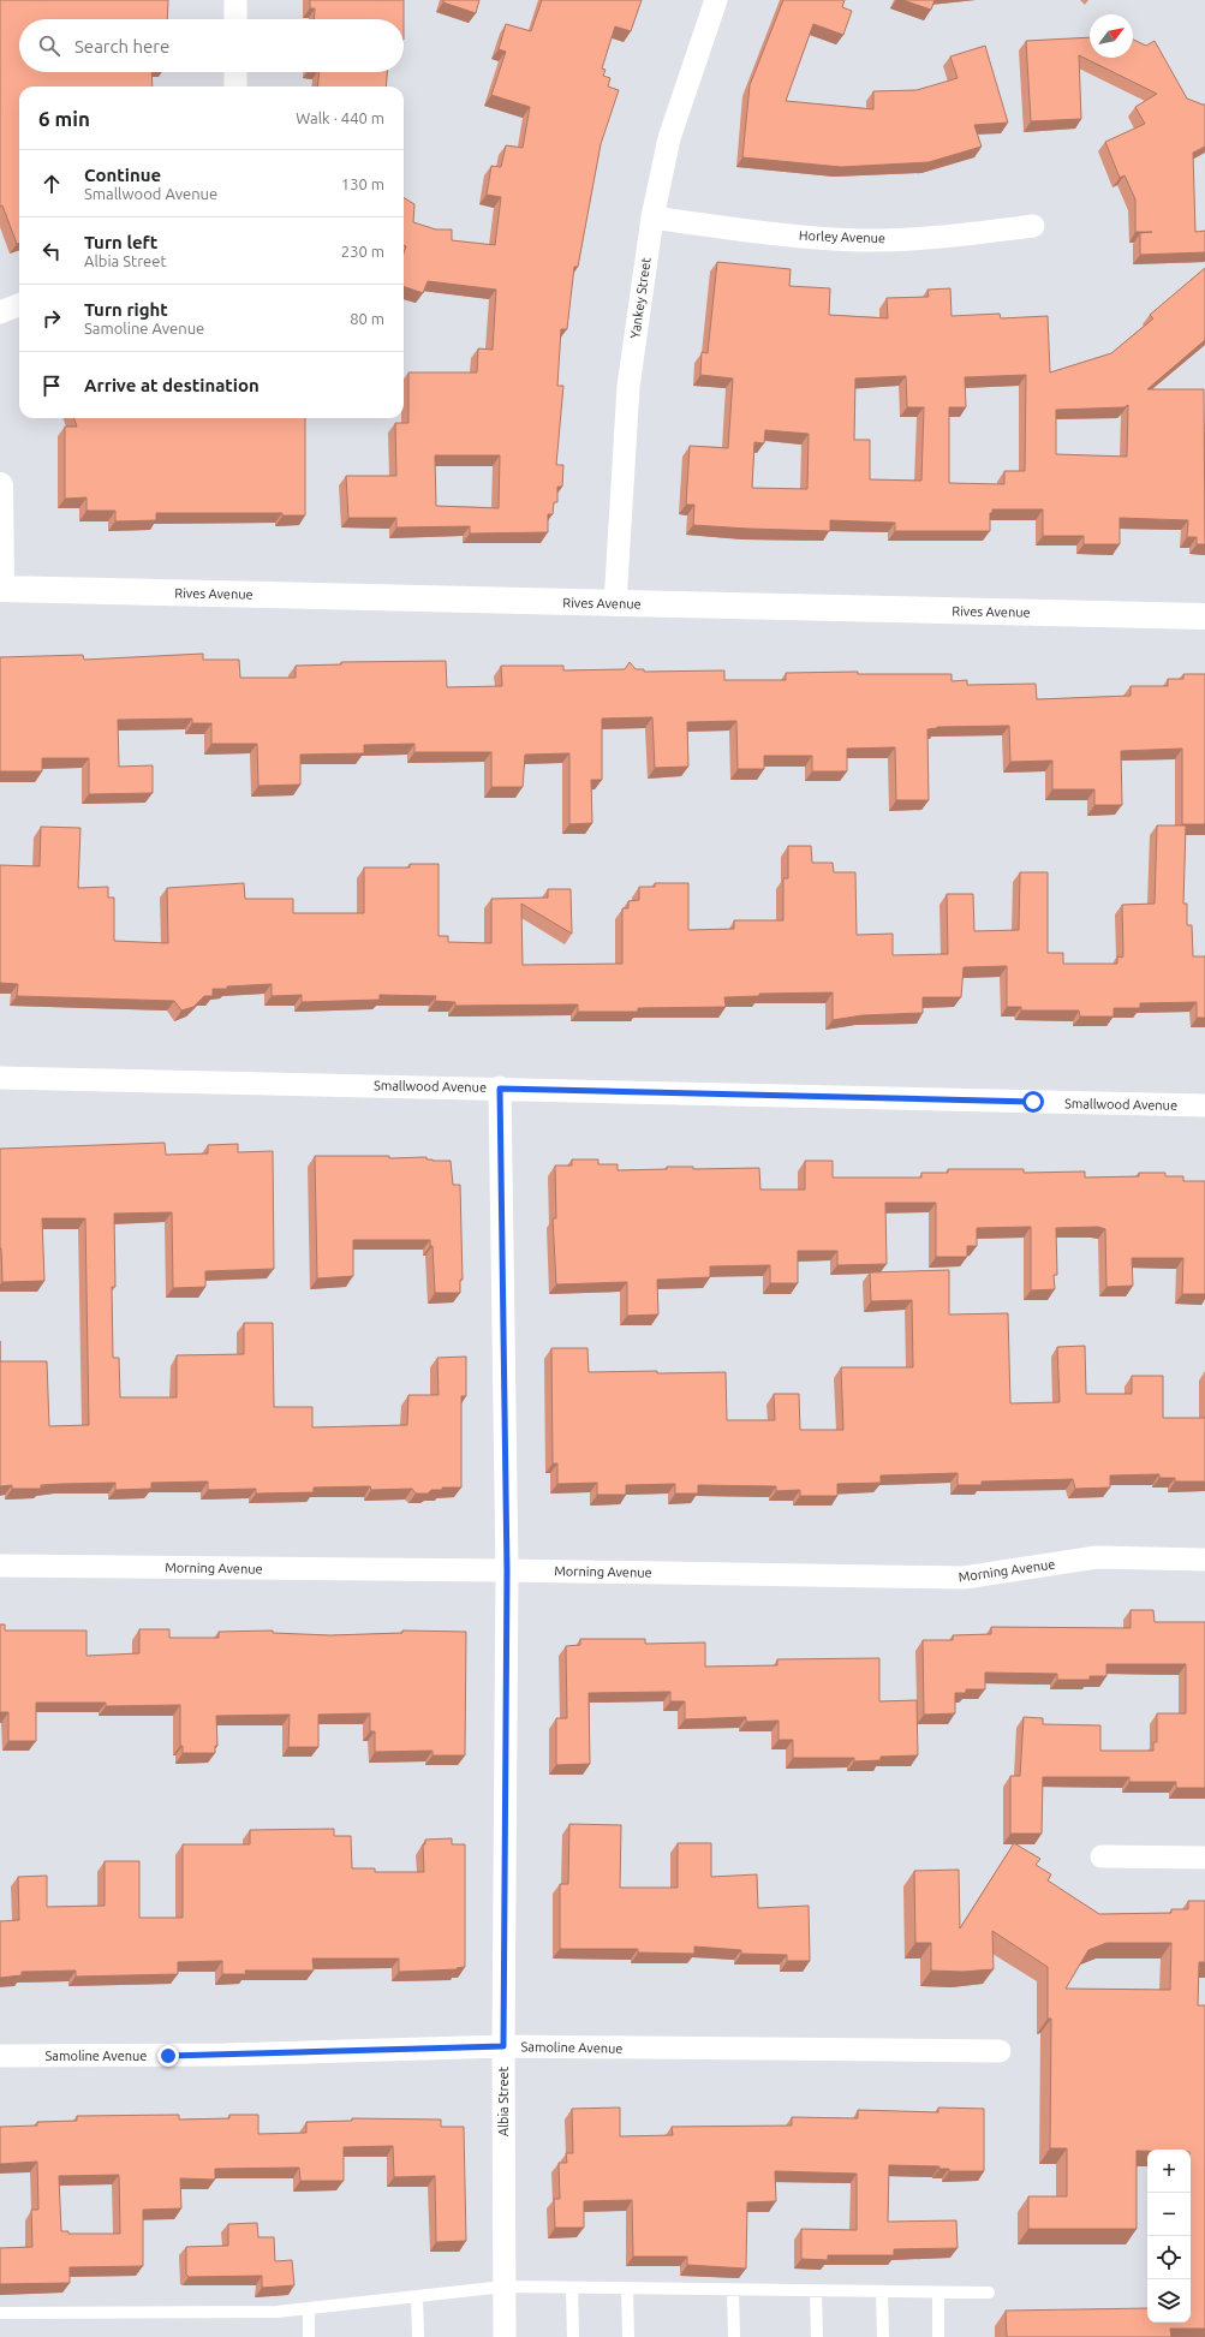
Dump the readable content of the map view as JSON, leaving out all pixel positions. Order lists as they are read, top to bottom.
{
  "streets": {
    "street": [
      "Horley Avenue",
      "Yankey Street",
      "Rives Avenue",
      "Smallwood Avenue",
      "Morning Avenue",
      "Samoline Avenue",
      "Albia Street"
    ]
  },
  "crossings": [
    ["Horley Avenue", "Yankey Street"],
    ["Yankey Street", "Rives Avenue"],
    ["Smallwood Avenue", "Albia Street"],
    ["Morning Avenue", "Albia Street"],
    ["Samoline Avenue", "Albia Street"]
  ],
  "north": "top right",
  "page": {
    "search": "Search here",
    "heading": ["6 min", "Walk · 440 m"],
    "list": [
      ["Continue", "Smallwood Avenue", "130 m"],
      ["Turn left", "Albia Street", "230 m"],
      ["Turn right", "Samoline Avenue", "80 m"],
      "Arrive at destination"
    ],
    "map_buttons": ["+", "−"]
  }
}
